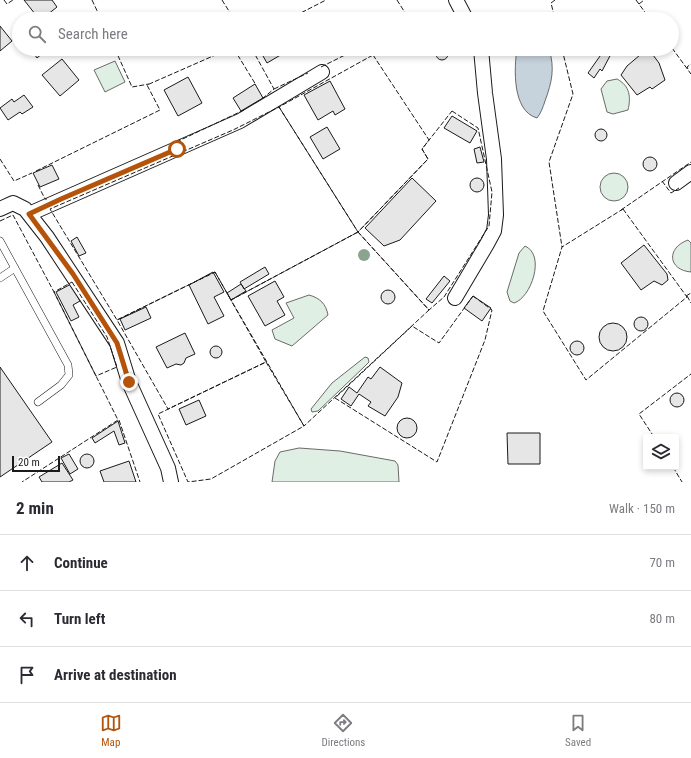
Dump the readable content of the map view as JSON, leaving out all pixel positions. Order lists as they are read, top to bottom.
{
  "scale_bar": "20 m",
  "page": {
    "search": "Search here",
    "scale": "20 m",
    "heading": ["2 min", "Walk · 150 m"],
    "list": [
      ["Continue", "70 m"],
      ["Turn left", "80 m"],
      "Arrive at destination"
    ],
    "nav": ["Map", "Directions", "Saved"]
  }
}
